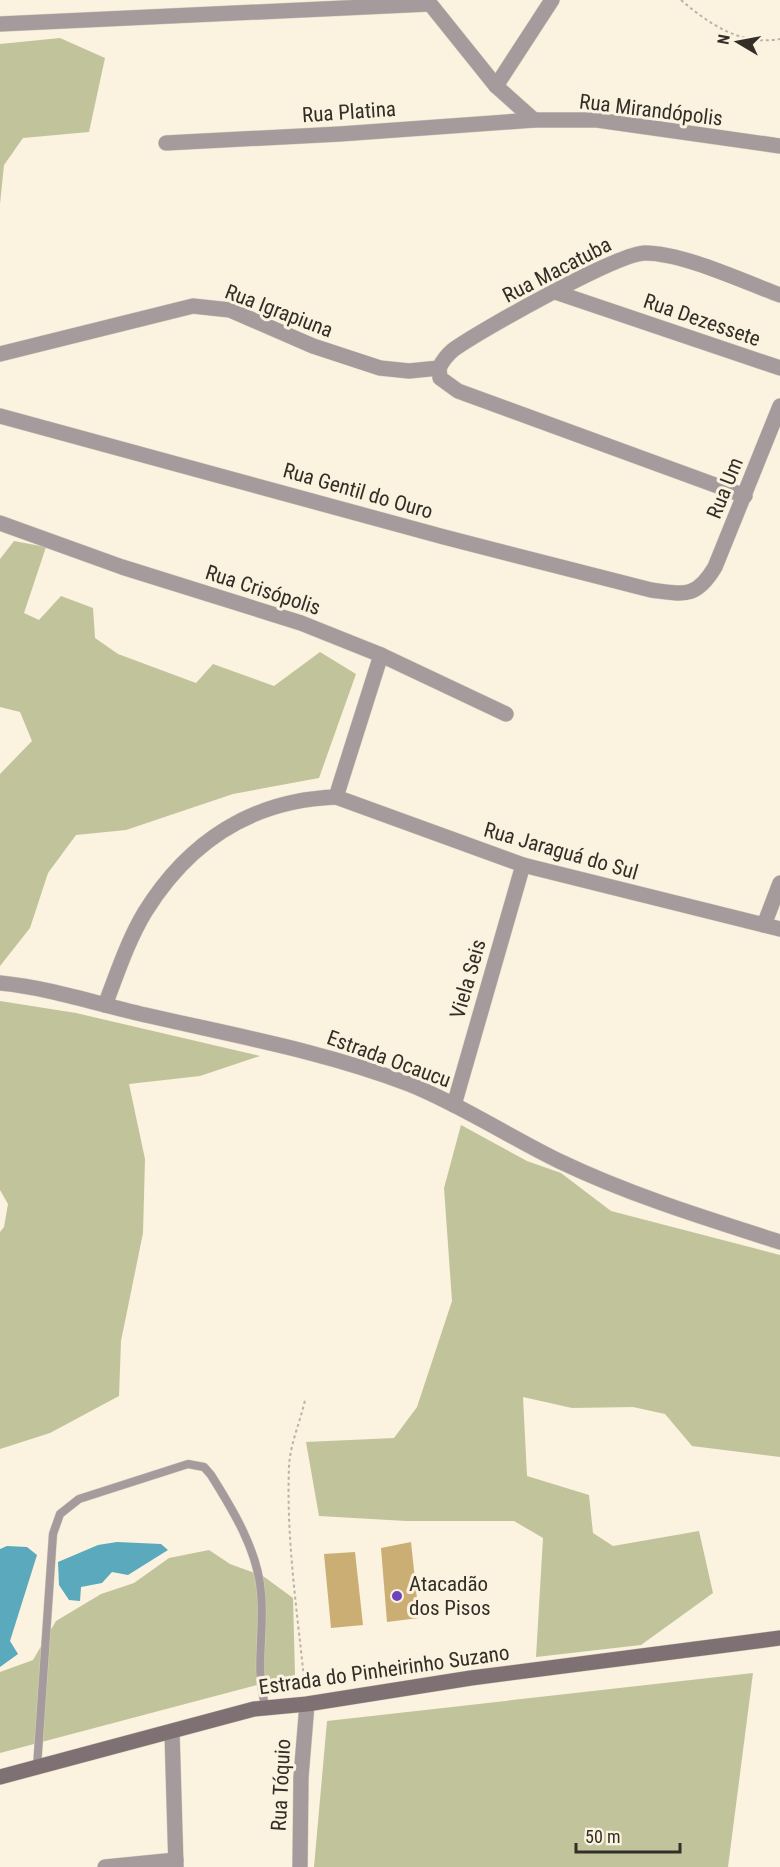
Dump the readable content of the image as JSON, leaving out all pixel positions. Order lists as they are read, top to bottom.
{
  "streets": {
    "main road": ["Estrada do Pinheirinho Suzano"],
    "street": [
      "Rua Mirandópolis",
      "Rua Platina",
      "Rua Macatuba",
      "Rua Igrapiuna",
      "Rua Dezessete",
      "Rua Um",
      "Rua Gentil do Ouro",
      "Rua Crisópolis",
      "Rua Jaraguá do Sul",
      "Viela Seis",
      "Estrada Ocaucu",
      "Rua Tóquio"
    ]
  },
  "crossings": [
    ["Rua Mirandópolis", "Rua Platina"],
    ["Rua Macatuba", "Rua Igrapiuna"],
    ["Rua Macatuba", "Rua Dezessete"],
    ["Rua Um", "Rua Gentil do Ouro"],
    ["Rua Jaraguá do Sul", "Viela Seis"],
    ["Viela Seis", "Estrada Ocaucu"],
    ["Estrada do Pinheirinho Suzano", "Rua Tóquio"]
  ],
  "places": ["Atacadão dos Pisos"],
  "scale_bar": "50 m",
  "north": "left"
}
